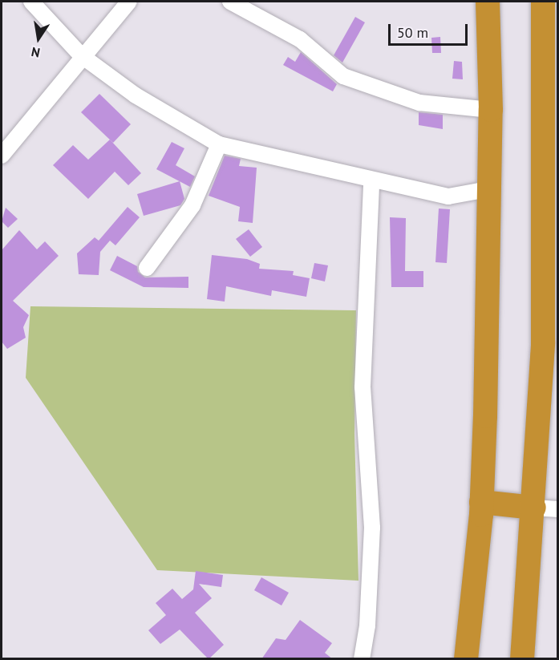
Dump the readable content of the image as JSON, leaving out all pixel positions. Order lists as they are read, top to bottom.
{
  "scale_bar": "50 m",
  "north": "bottom"
}
